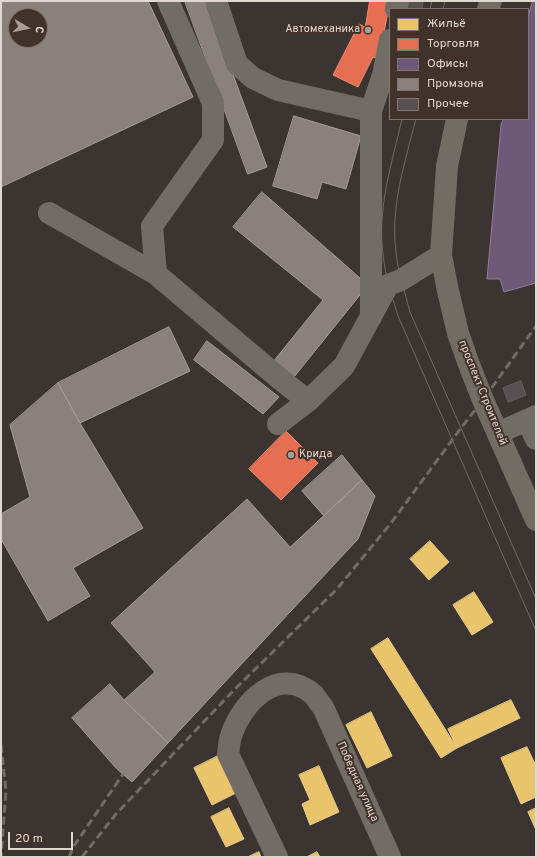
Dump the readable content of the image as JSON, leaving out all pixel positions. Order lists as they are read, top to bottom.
{
  "streets": {
    "main road": ["проспект Строителей"],
    "street": ["Победная улица"]
  },
  "places": ["Автомеханика", "Крида"],
  "legend": [
    "Жильё",
    "Торговля",
    "Офисы",
    "Промзона",
    "Прочее"
  ],
  "scale_bar": "20 m",
  "north": "right"
}
